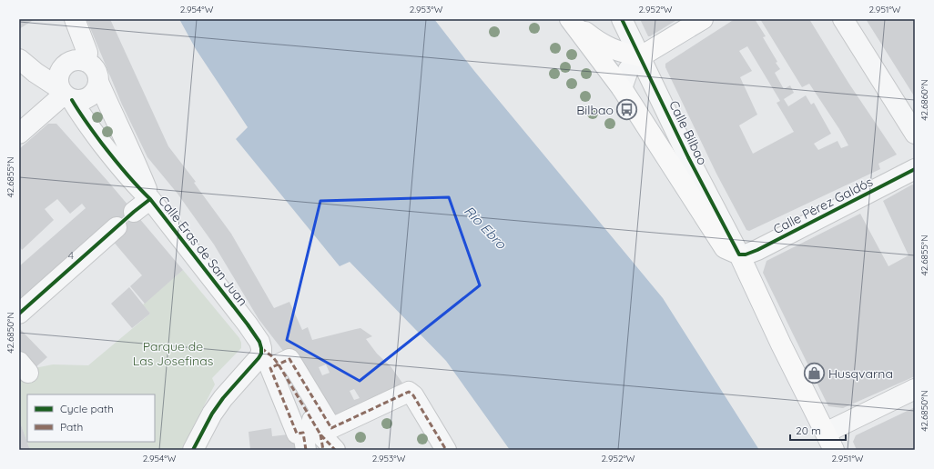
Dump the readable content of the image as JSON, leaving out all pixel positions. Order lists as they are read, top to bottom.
{
  "streets": {
    "main road": ["Calle Bilbao"],
    "street": ["Calle Pérez Galdós", "Calle Eras de San Juan"]
  },
  "crossings": [
    ["Calle Bilbao", "Calle Pérez Galdós"]
  ],
  "water": ["Río Ebro"],
  "parks": ["Parque de Las Josefinas"],
  "places": {
    "bus stop": ["Bilbao"],
    "shop": ["Husqvarna"]
  },
  "house_numbers": ["4"],
  "legend": ["Cycle path", "Path"],
  "scale_bar": "20 m",
  "coordinates": [
    "2.954°W",
    "2.953°W",
    "2.952°W",
    "2.951°W",
    "42.6860°N",
    "42.6855°N",
    "42.6850°N"
  ]
}
